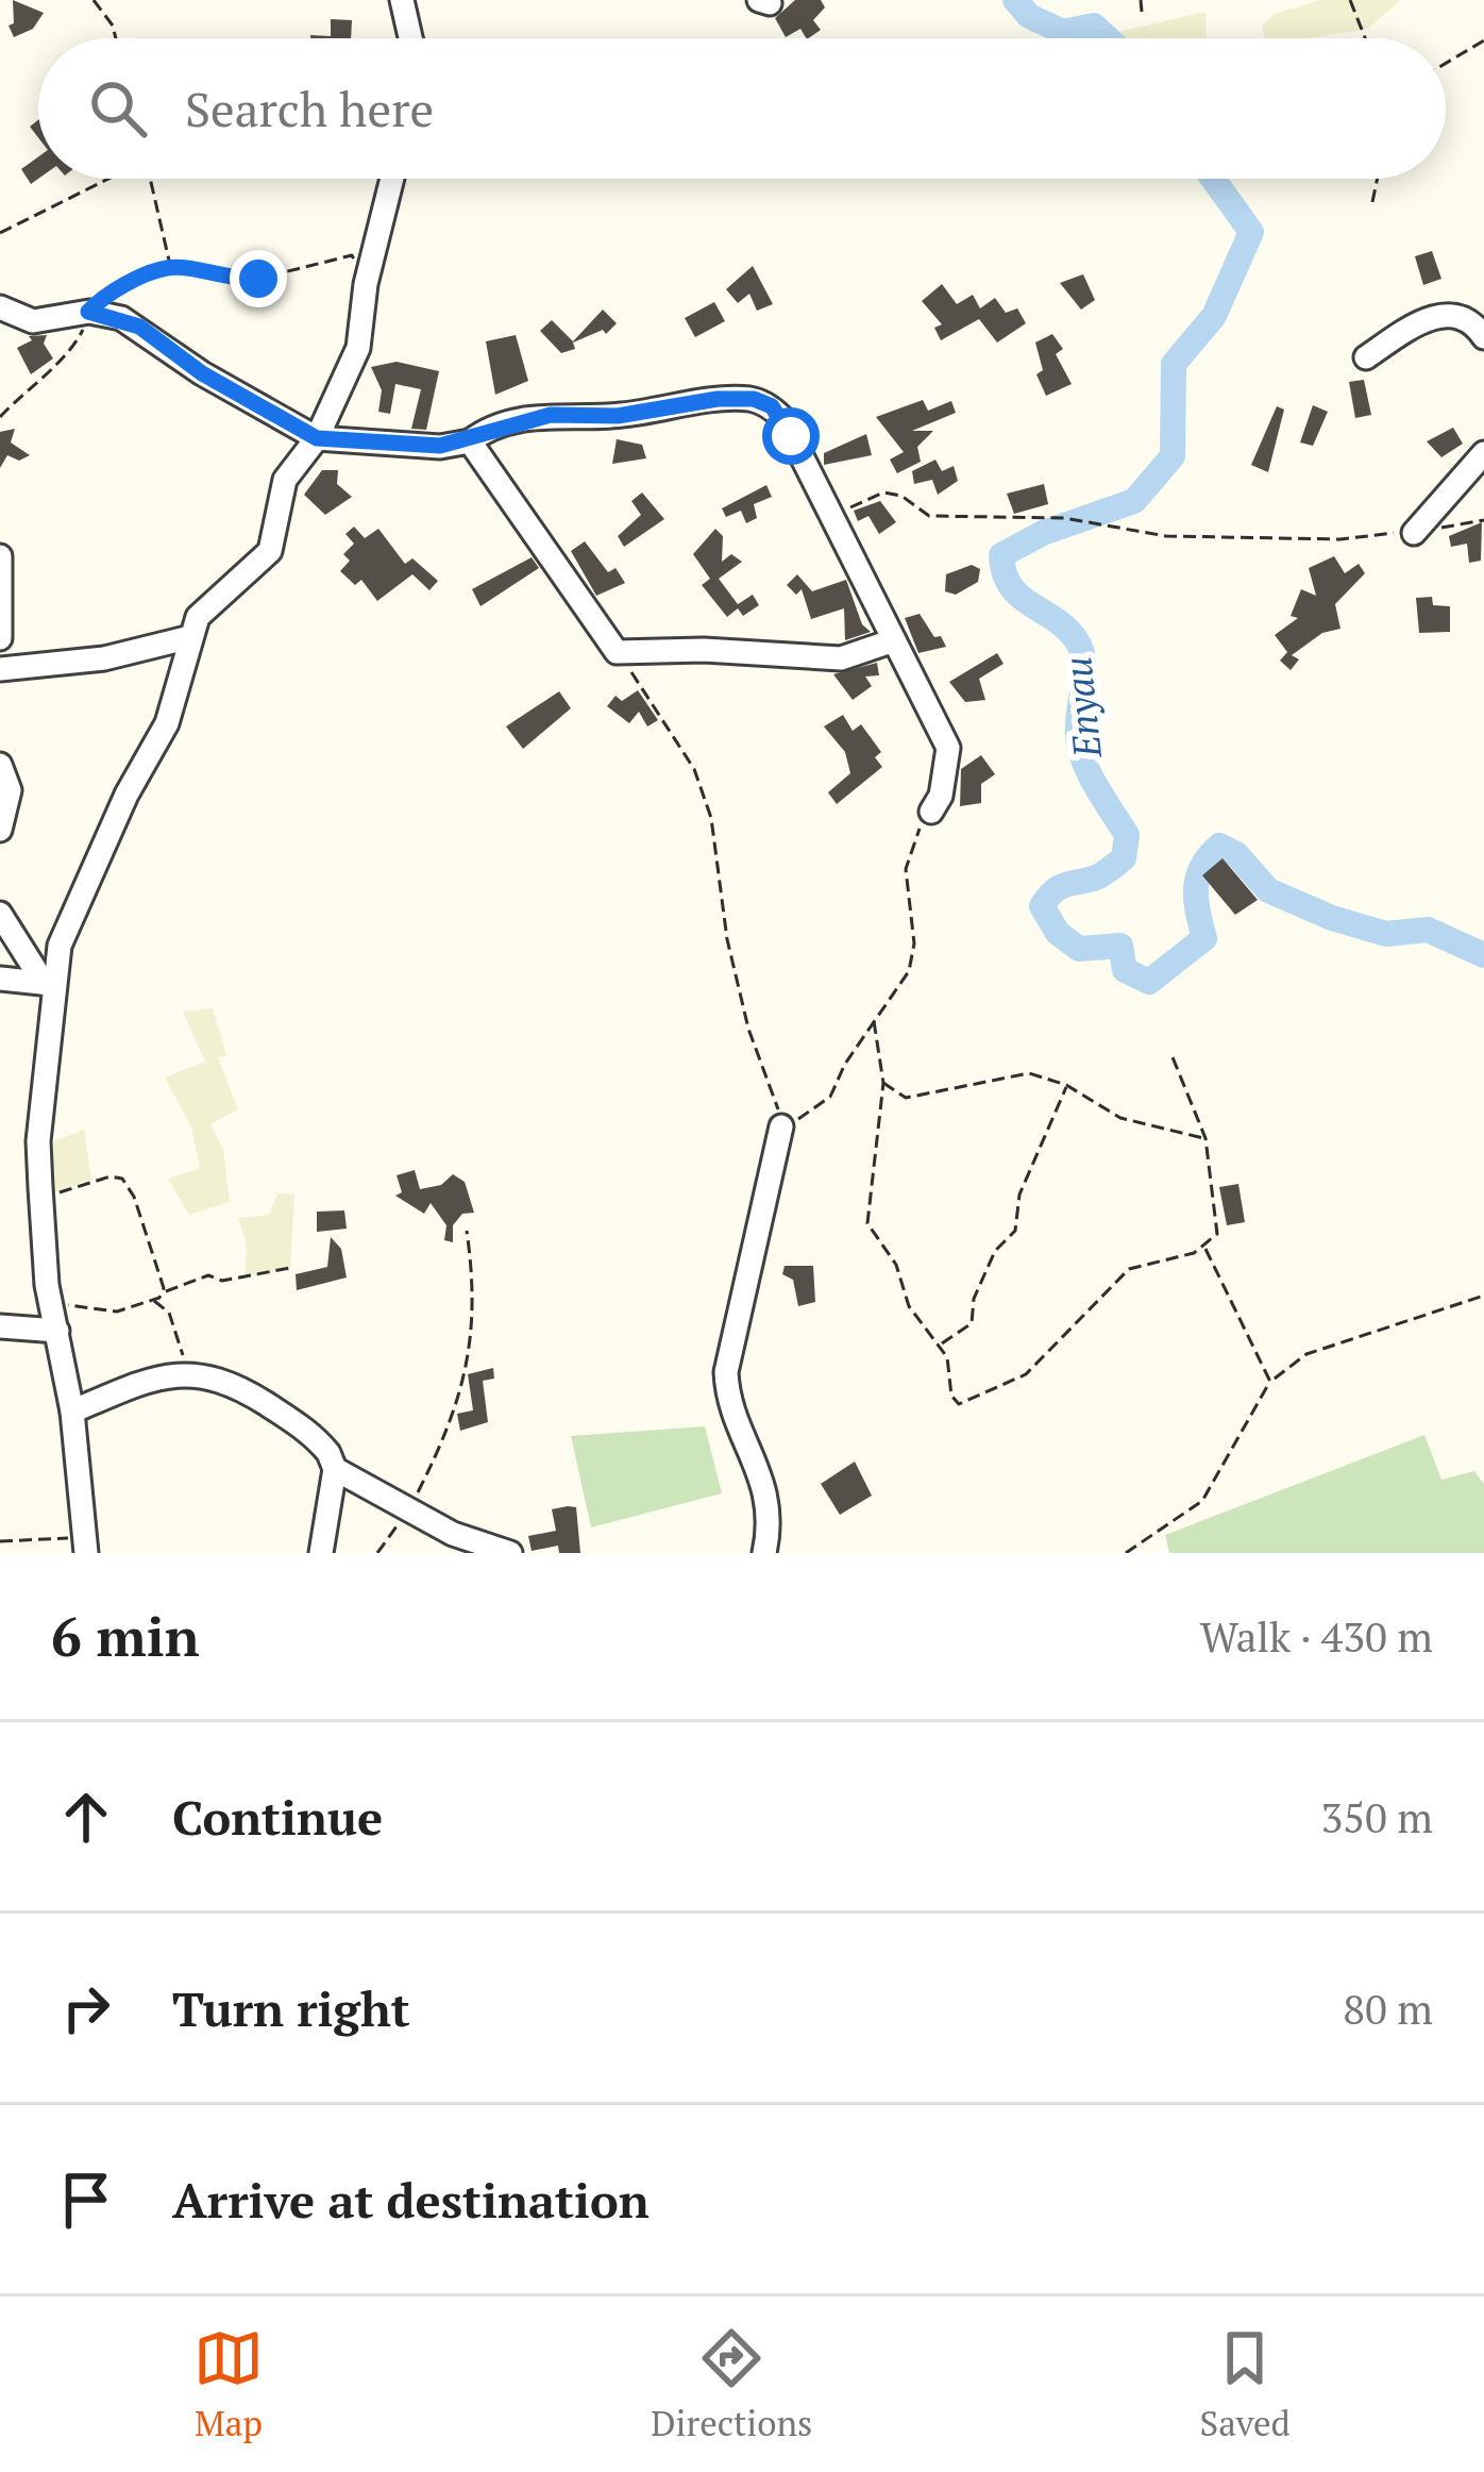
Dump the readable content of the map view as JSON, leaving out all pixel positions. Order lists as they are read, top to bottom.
{
  "water": ["Enyau"],
  "page": {
    "search": "Search here",
    "heading": ["6 min", "Walk · 430 m"],
    "list": [
      ["Continue", "350 m"],
      ["Turn right", "80 m"],
      "Arrive at destination"
    ],
    "nav": ["Map", "Directions", "Saved"]
  }
}
